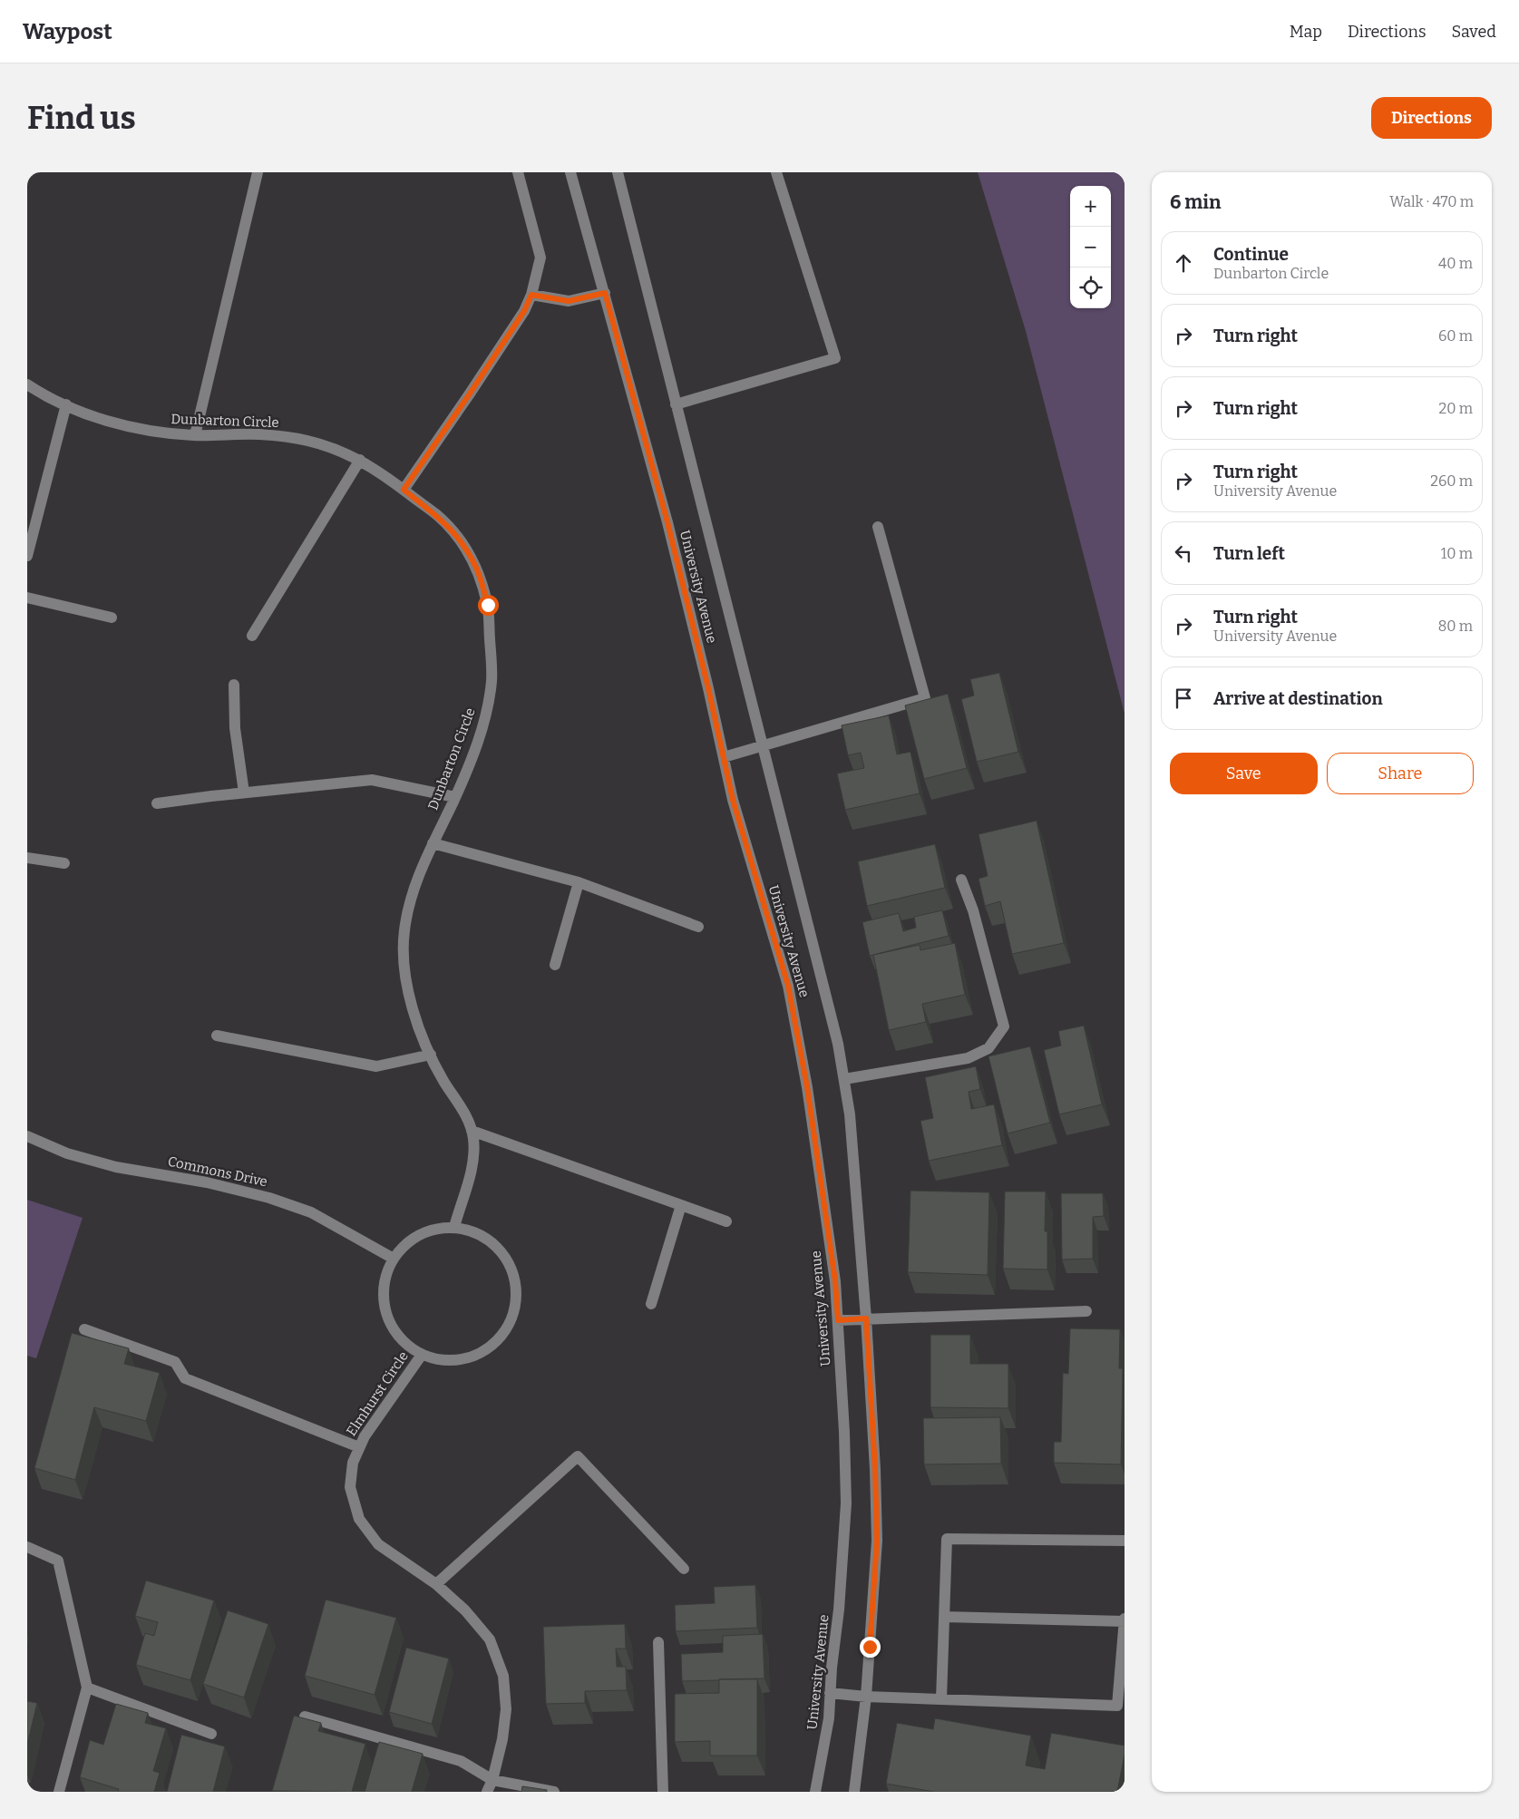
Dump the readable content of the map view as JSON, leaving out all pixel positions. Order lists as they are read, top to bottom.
{
  "streets": {
    "street": [
      "Dunbarton Circle",
      "University Avenue",
      "Commons Drive",
      "Elmhurst Circle"
    ]
  },
  "crossings": [
    ["Dunbarton Circle", "Commons Drive"],
    ["Dunbarton Circle", "Elmhurst Circle"],
    ["Commons Drive", "Elmhurst Circle"]
  ],
  "page": {
    "header": "Waypost",
    "nav": ["Map", "Directions", "Saved"],
    "buttons": [
      "Directions",
      ["Save", "Share"]
    ],
    "title": "Find us",
    "heading": ["6 min", "Walk · 470 m"],
    "map_buttons": ["+", "−"],
    "list": [
      ["Continue", "Dunbarton Circle", "40 m"],
      ["Turn right", "60 m"],
      ["Turn right", "20 m"],
      ["Turn right", "University Avenue", "260 m"],
      ["Turn left", "10 m"],
      ["Turn right", "University Avenue", "80 m"],
      "Arrive at destination"
    ]
  }
}
